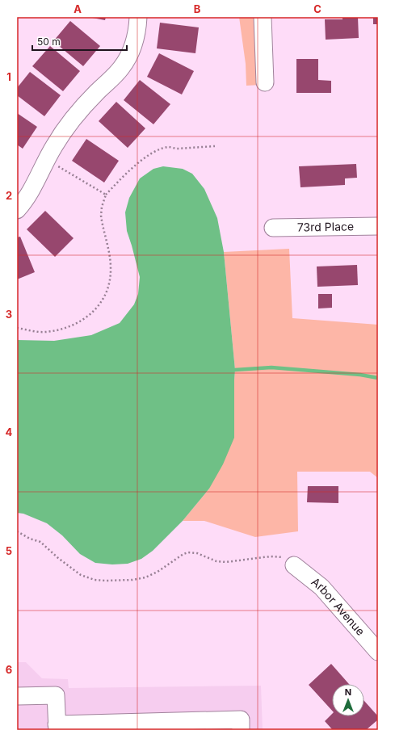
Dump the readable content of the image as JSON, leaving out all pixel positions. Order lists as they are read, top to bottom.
{
  "streets": {
    "street": ["73rd Place", "Arbor Avenue"]
  },
  "scale_bar": "50 m",
  "north": "top",
  "grid": {
    "columns": ["A", "B", "C"],
    "rows": [
      "1",
      "2",
      "3",
      "4",
      "5",
      "6"
    ]
  }
}
